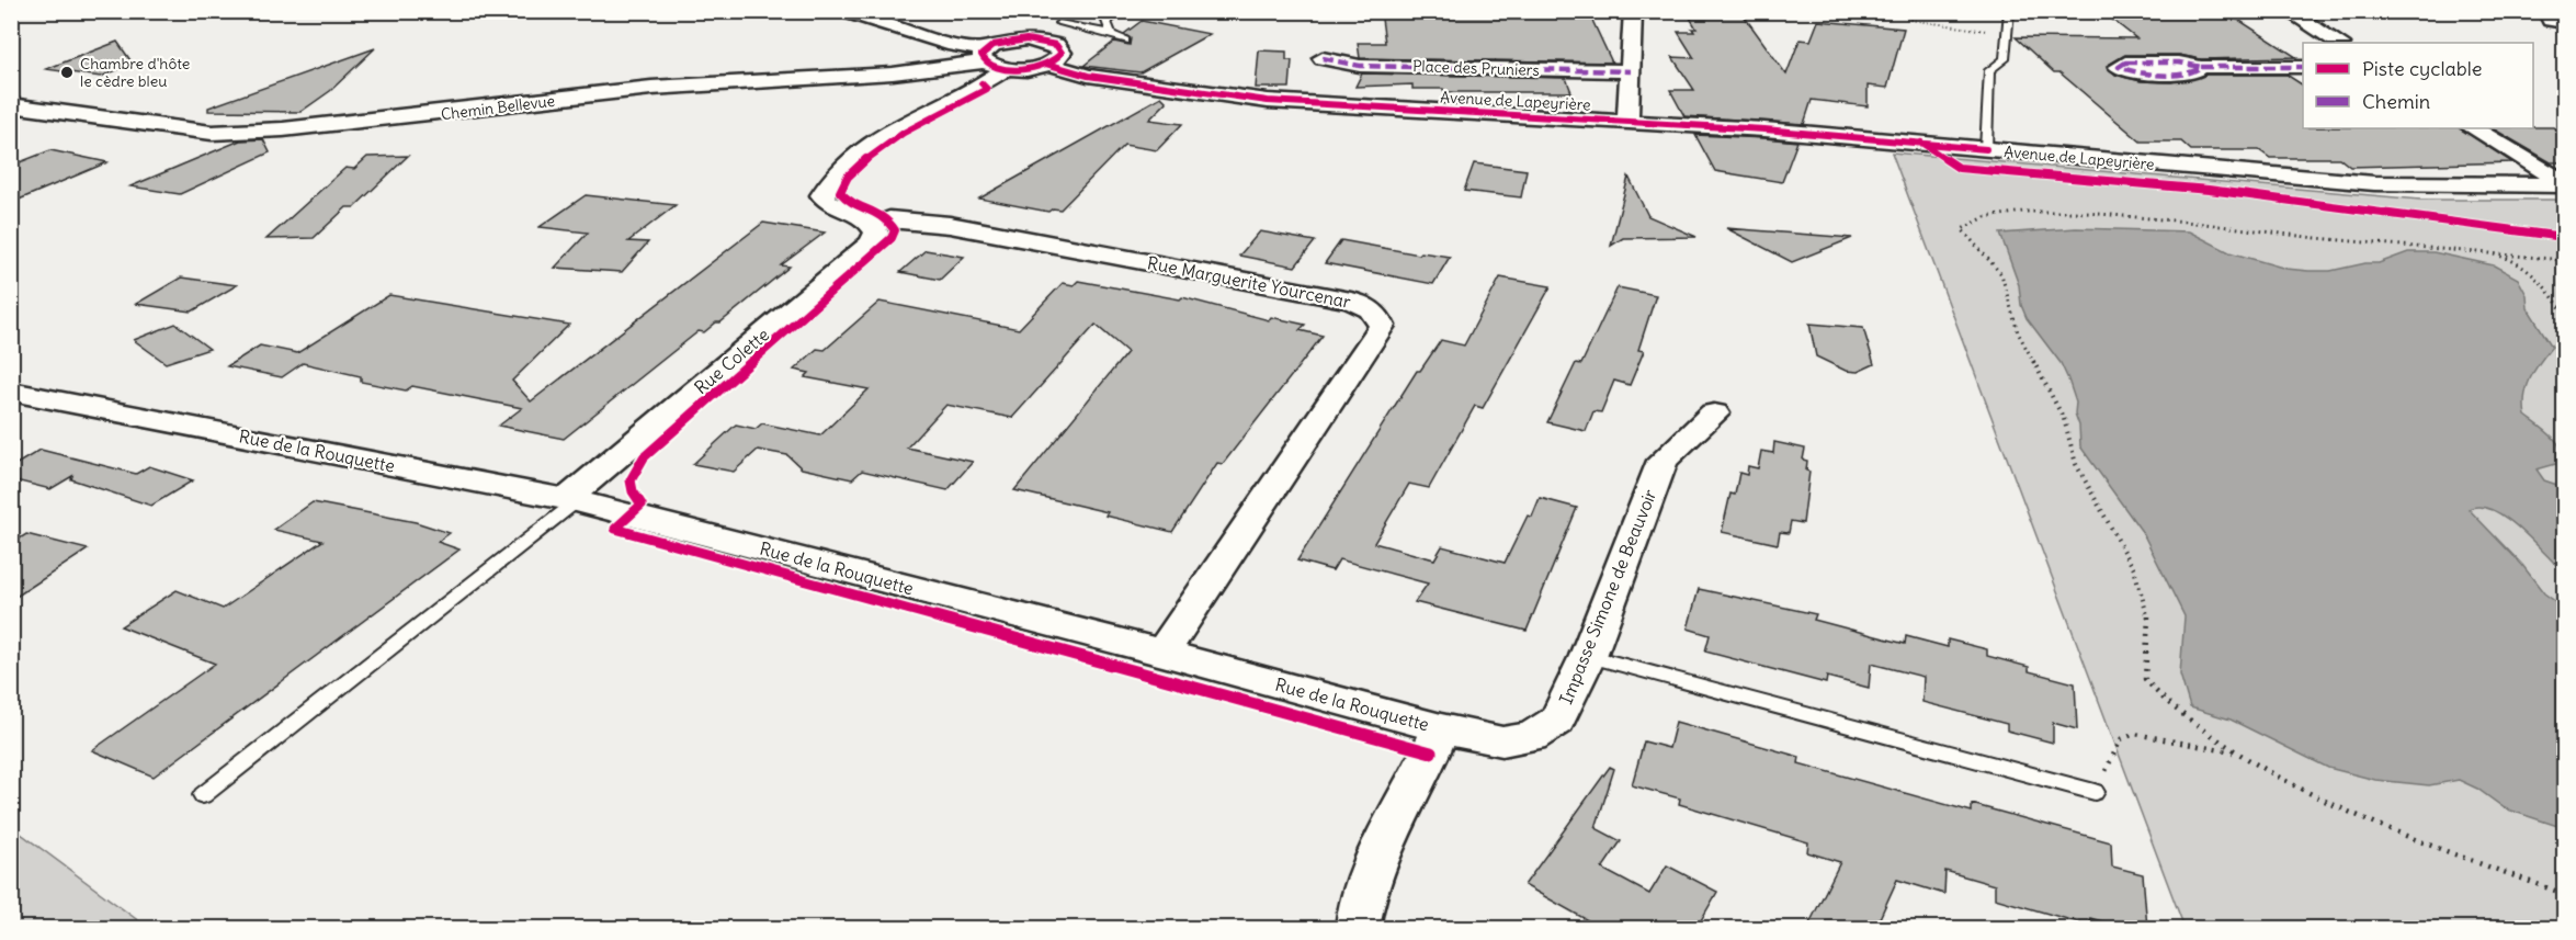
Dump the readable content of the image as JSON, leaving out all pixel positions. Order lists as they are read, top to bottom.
{
  "streets": {
    "street": [
      "Place des Pruniers",
      "Avenue de Lapeyrière",
      "Chemin Bellevue",
      "Rue Marguerite Yourcenar",
      "Rue Colette",
      "Rue de la Rouquette",
      "Impasse Simone de Beauvoir"
    ]
  },
  "crossings": [
    ["Rue Marguerite Yourcenar", "Rue Colette"],
    ["Rue Marguerite Yourcenar", "Rue de la Rouquette"],
    ["Rue Colette", "Rue de la Rouquette"],
    ["Rue de la Rouquette", "Impasse Simone de Beauvoir"]
  ],
  "places": ["Chambre d'hôte le cèdre bleu"],
  "legend": ["Piste cyclable", "Chemin"]
}
